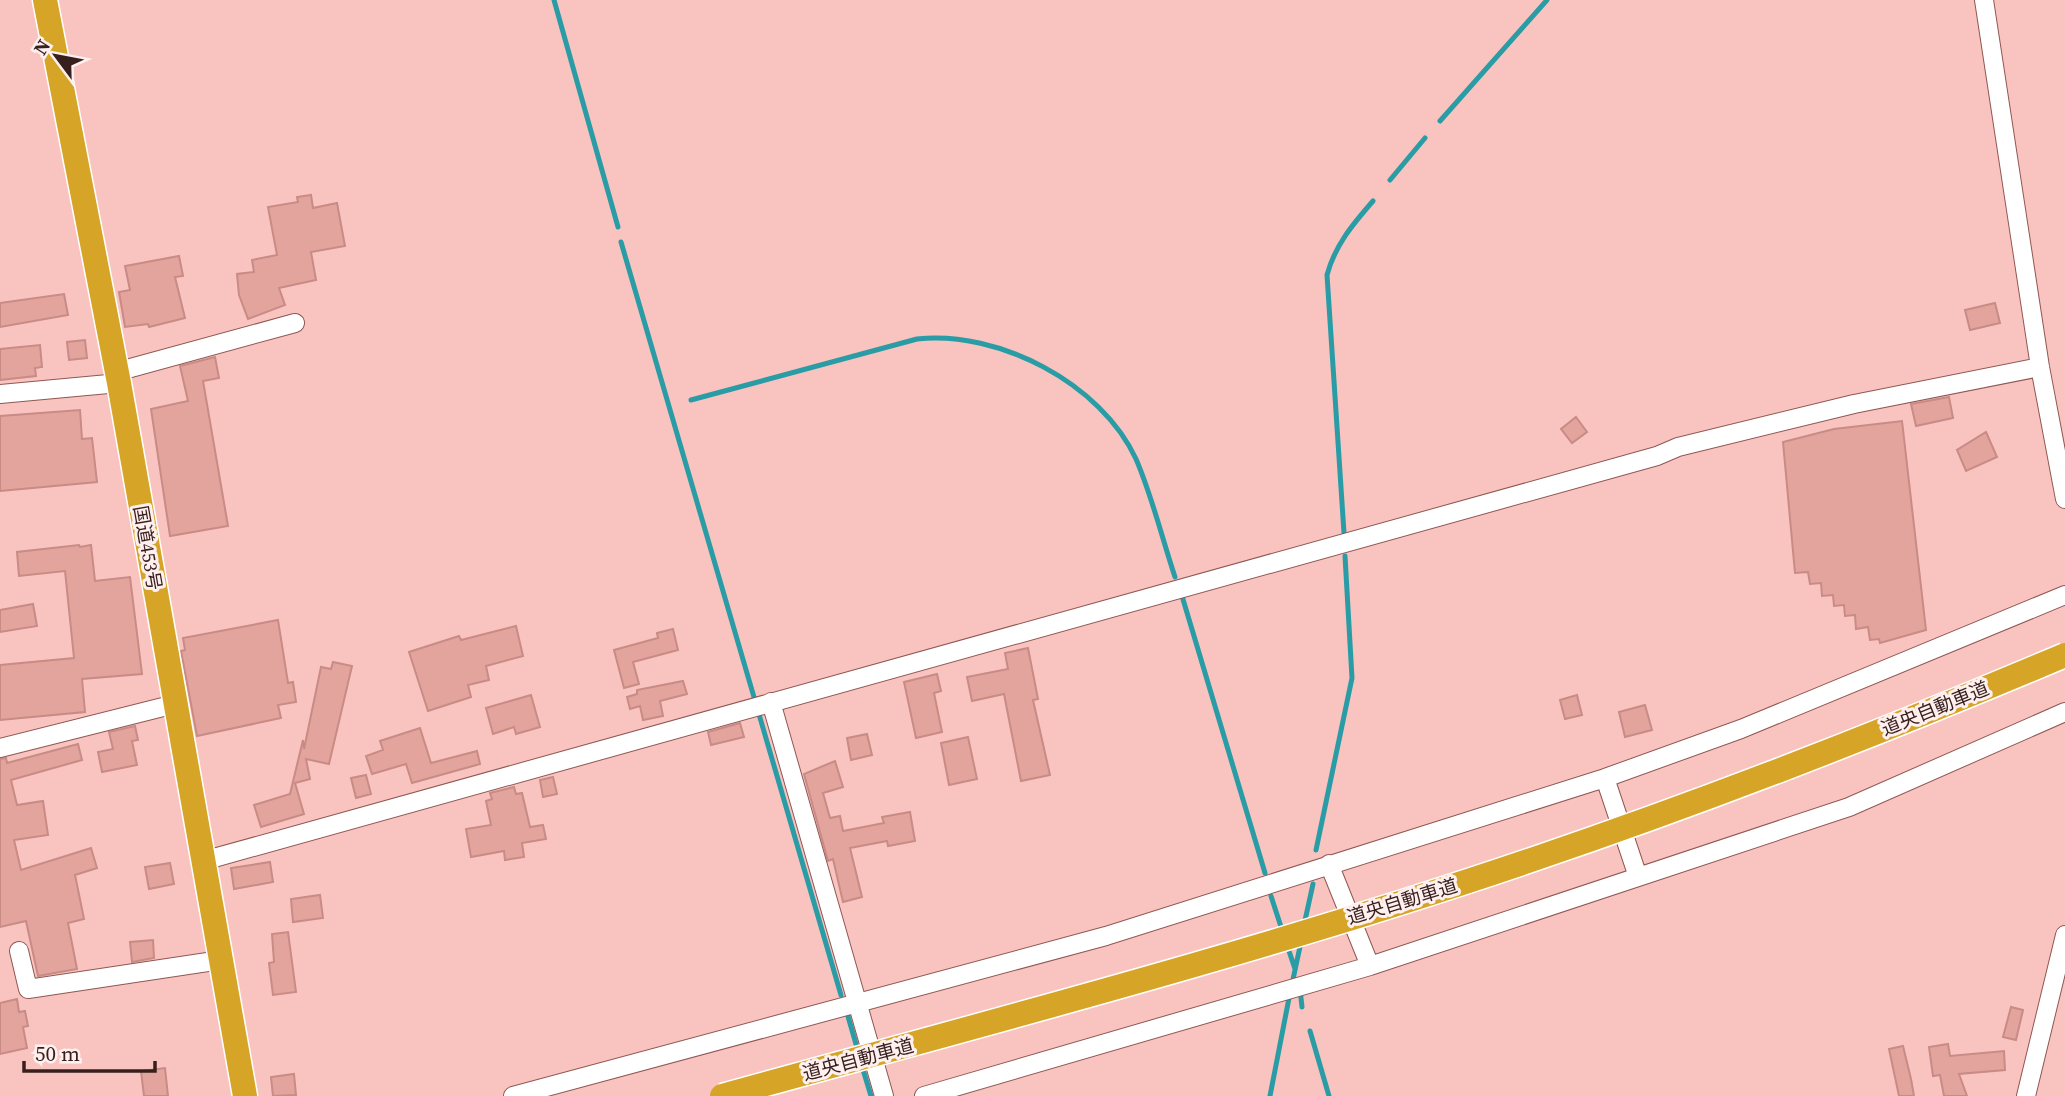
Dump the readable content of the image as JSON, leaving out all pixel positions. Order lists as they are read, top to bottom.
{
  "streets": {
    "highway": ["国道453号", "道央自動車道"]
  },
  "scale_bar": "50 m",
  "north": "top left"
}
